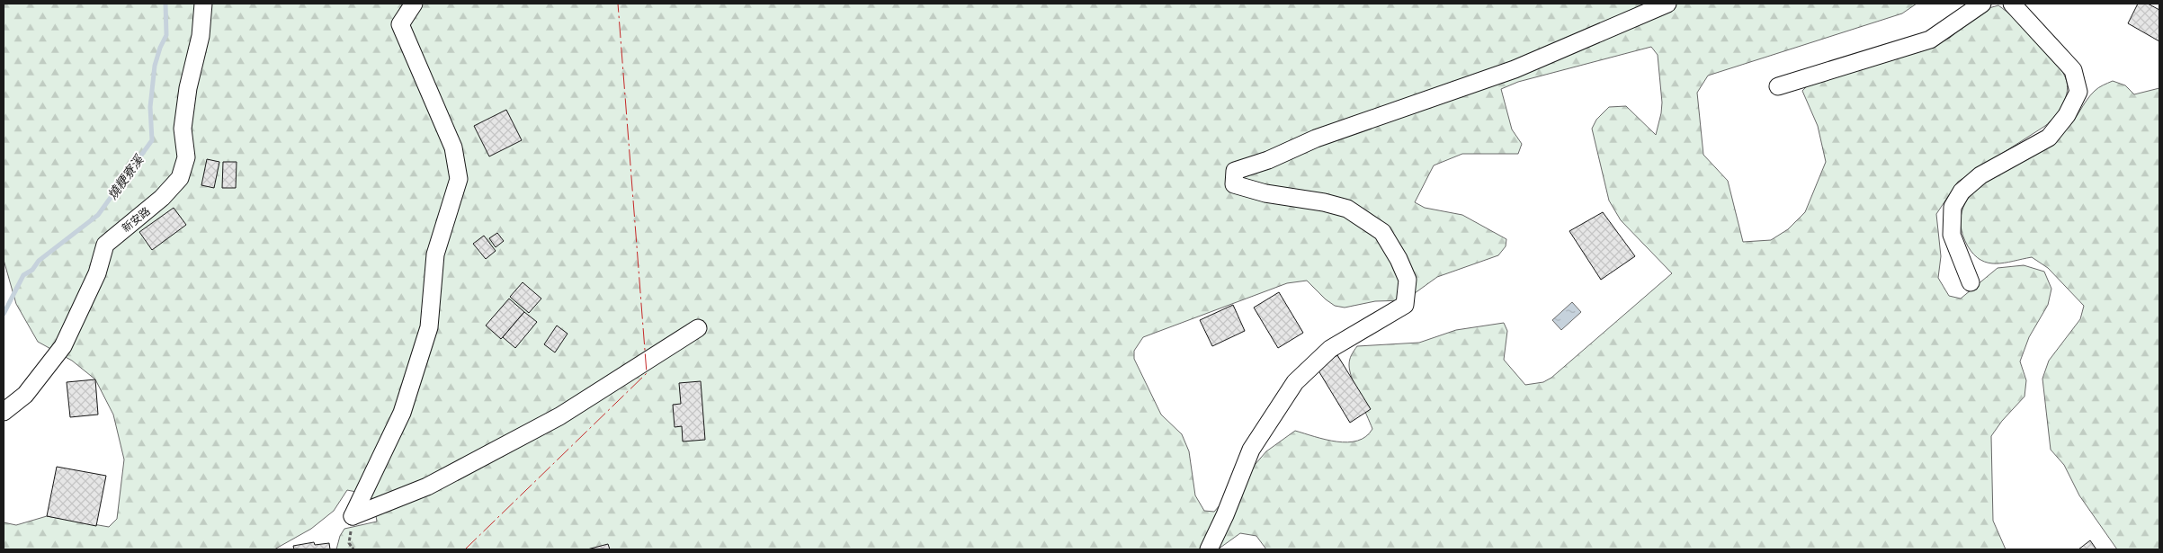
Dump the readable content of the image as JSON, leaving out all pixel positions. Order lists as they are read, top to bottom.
{
  "streets": {
    "street": ["新安路"]
  },
  "water": ["燒粳寮溪"]
}
